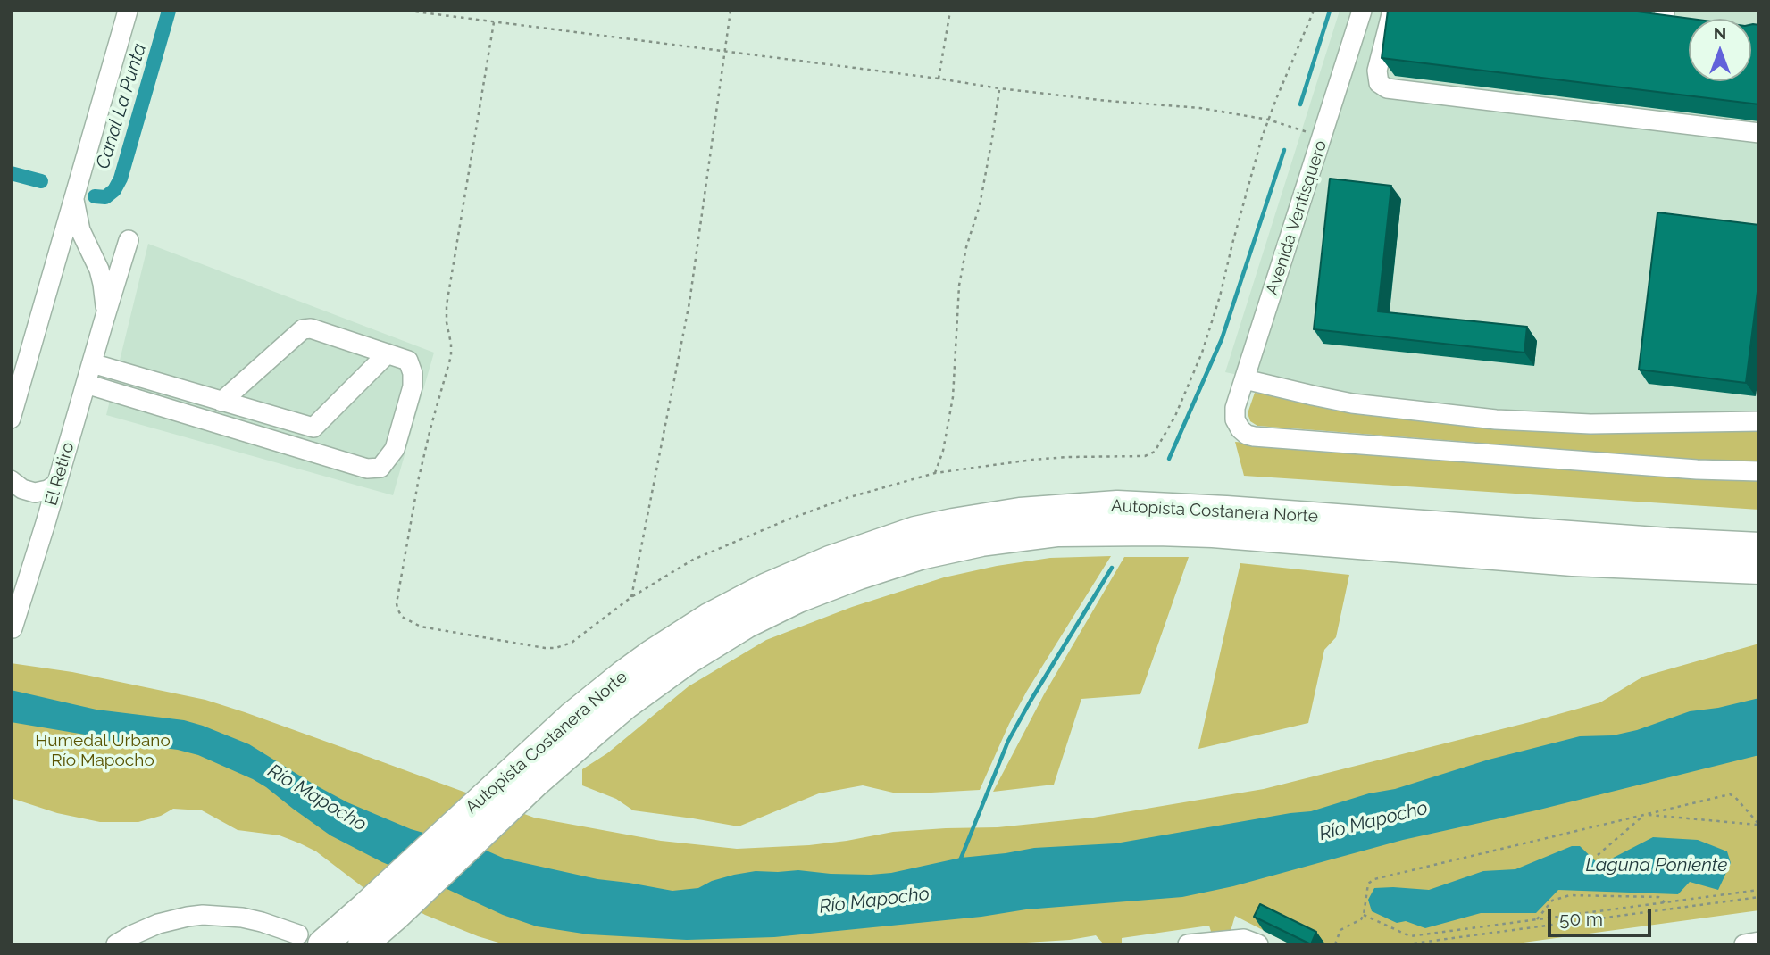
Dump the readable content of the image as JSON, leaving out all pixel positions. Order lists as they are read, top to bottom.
{
  "streets": {
    "highway": ["Autopista Costanera Norte"],
    "street": ["Avenida Ventisquero", "El Retiro"]
  },
  "water": ["Canal La Punta", "Río Mapocho", "Laguna Poniente"],
  "parks": ["Humedal Urbano Río Mapocho"],
  "scale_bar": "50 m",
  "north": "top"
}
